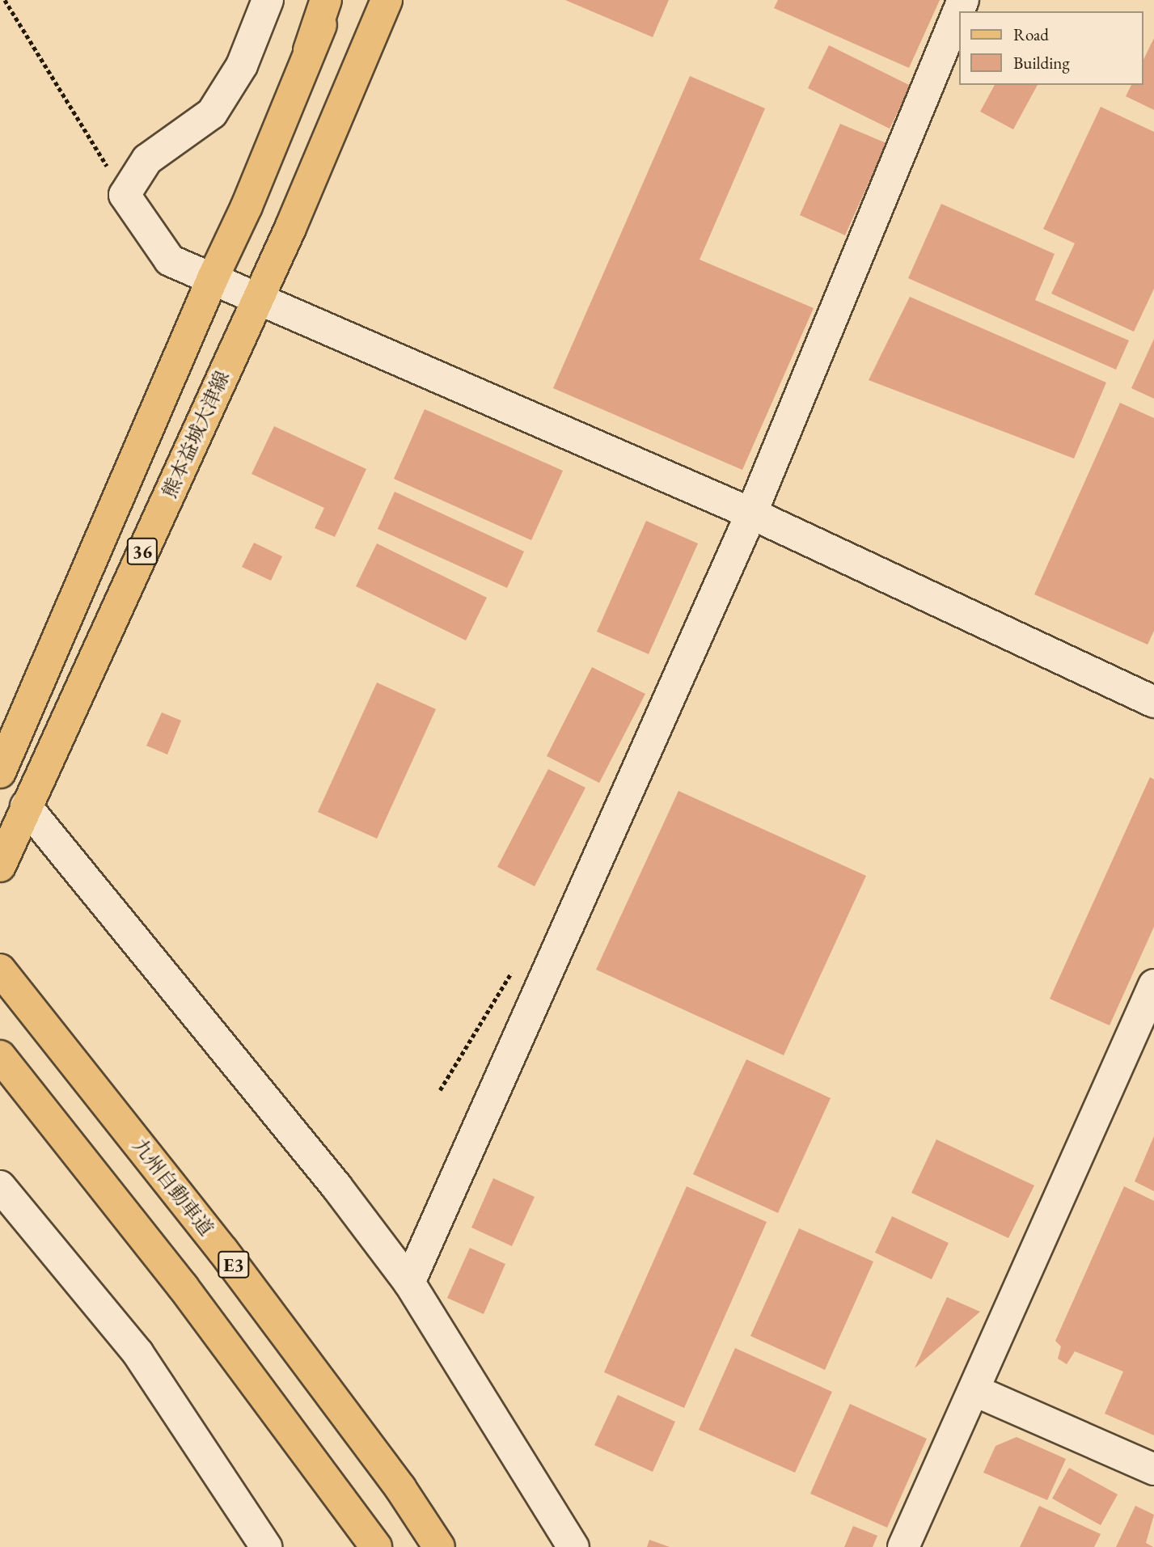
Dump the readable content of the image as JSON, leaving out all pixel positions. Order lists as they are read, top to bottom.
{
  "streets": {
    "main road": [
      "熊本益城大津線",
      "36",
      "九州自動車道",
      "E3"
    ]
  },
  "legend": ["Road", "Building"]
}
